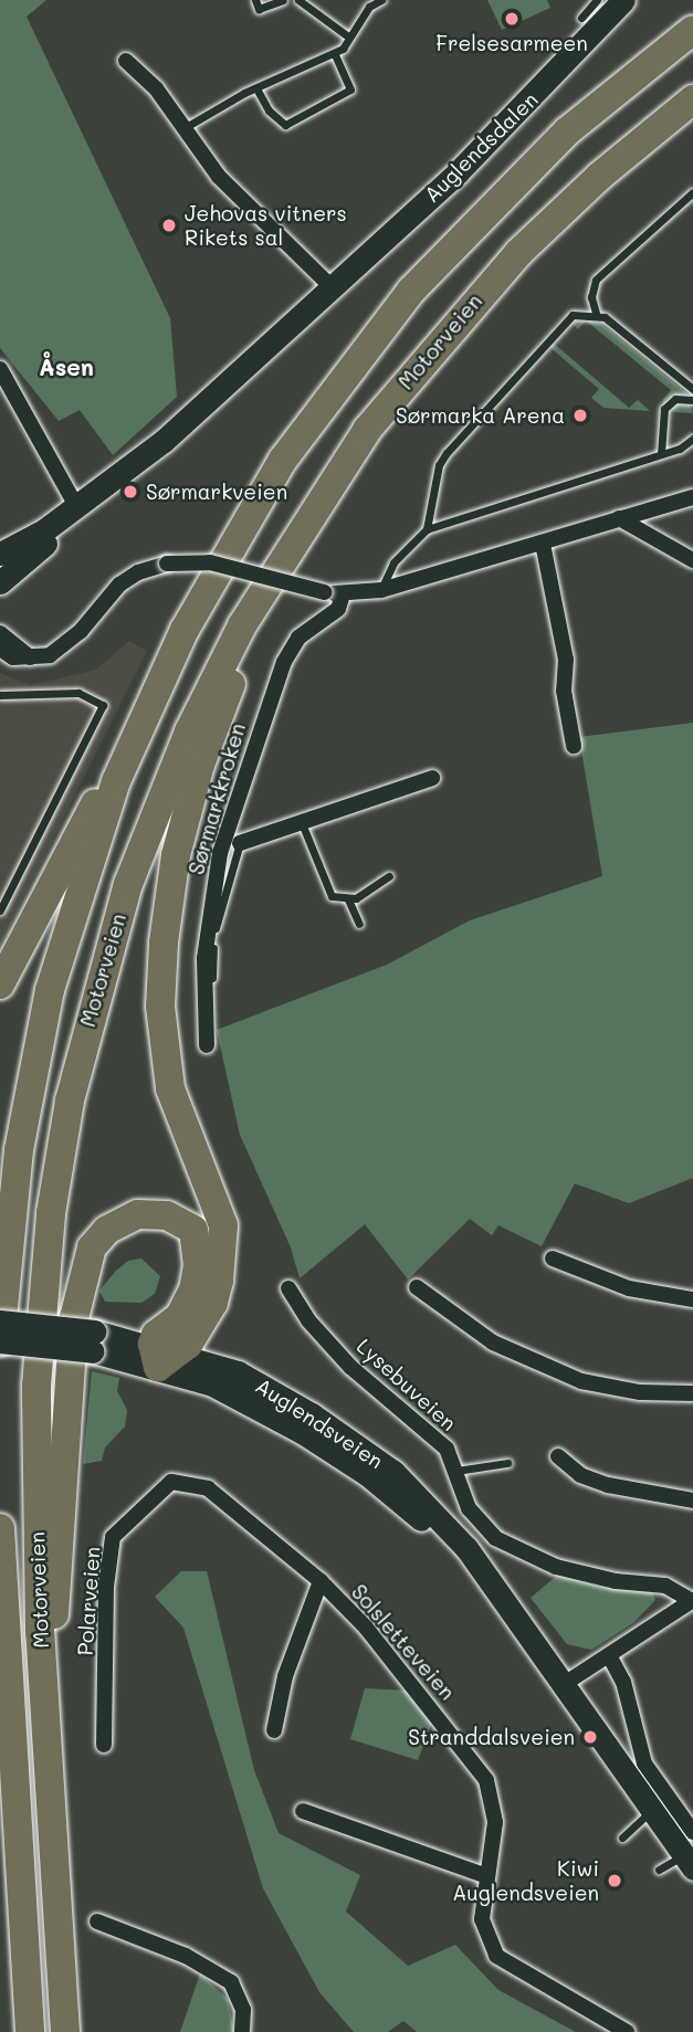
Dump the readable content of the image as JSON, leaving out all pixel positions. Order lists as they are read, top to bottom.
{
  "streets": {
    "highway": ["Motorveien"],
    "main road": ["Auglendsdalen", "Auglendsveien"],
    "street": [
      "Sørmarkkroken",
      "Lysebuveien",
      "Polarveien",
      "Solsletteveien"
    ]
  },
  "crossings": [
    ["Polarveien", "Solsletteveien"]
  ],
  "districts": ["Åsen"],
  "places": [
    "Frelsesarmeen",
    "Jehovas vitners Rikets sal",
    "Sørmarka Arena",
    "Sørmarkveien",
    "Stranddalsveien",
    "Kiwi Auglendsveien"
  ]
}
